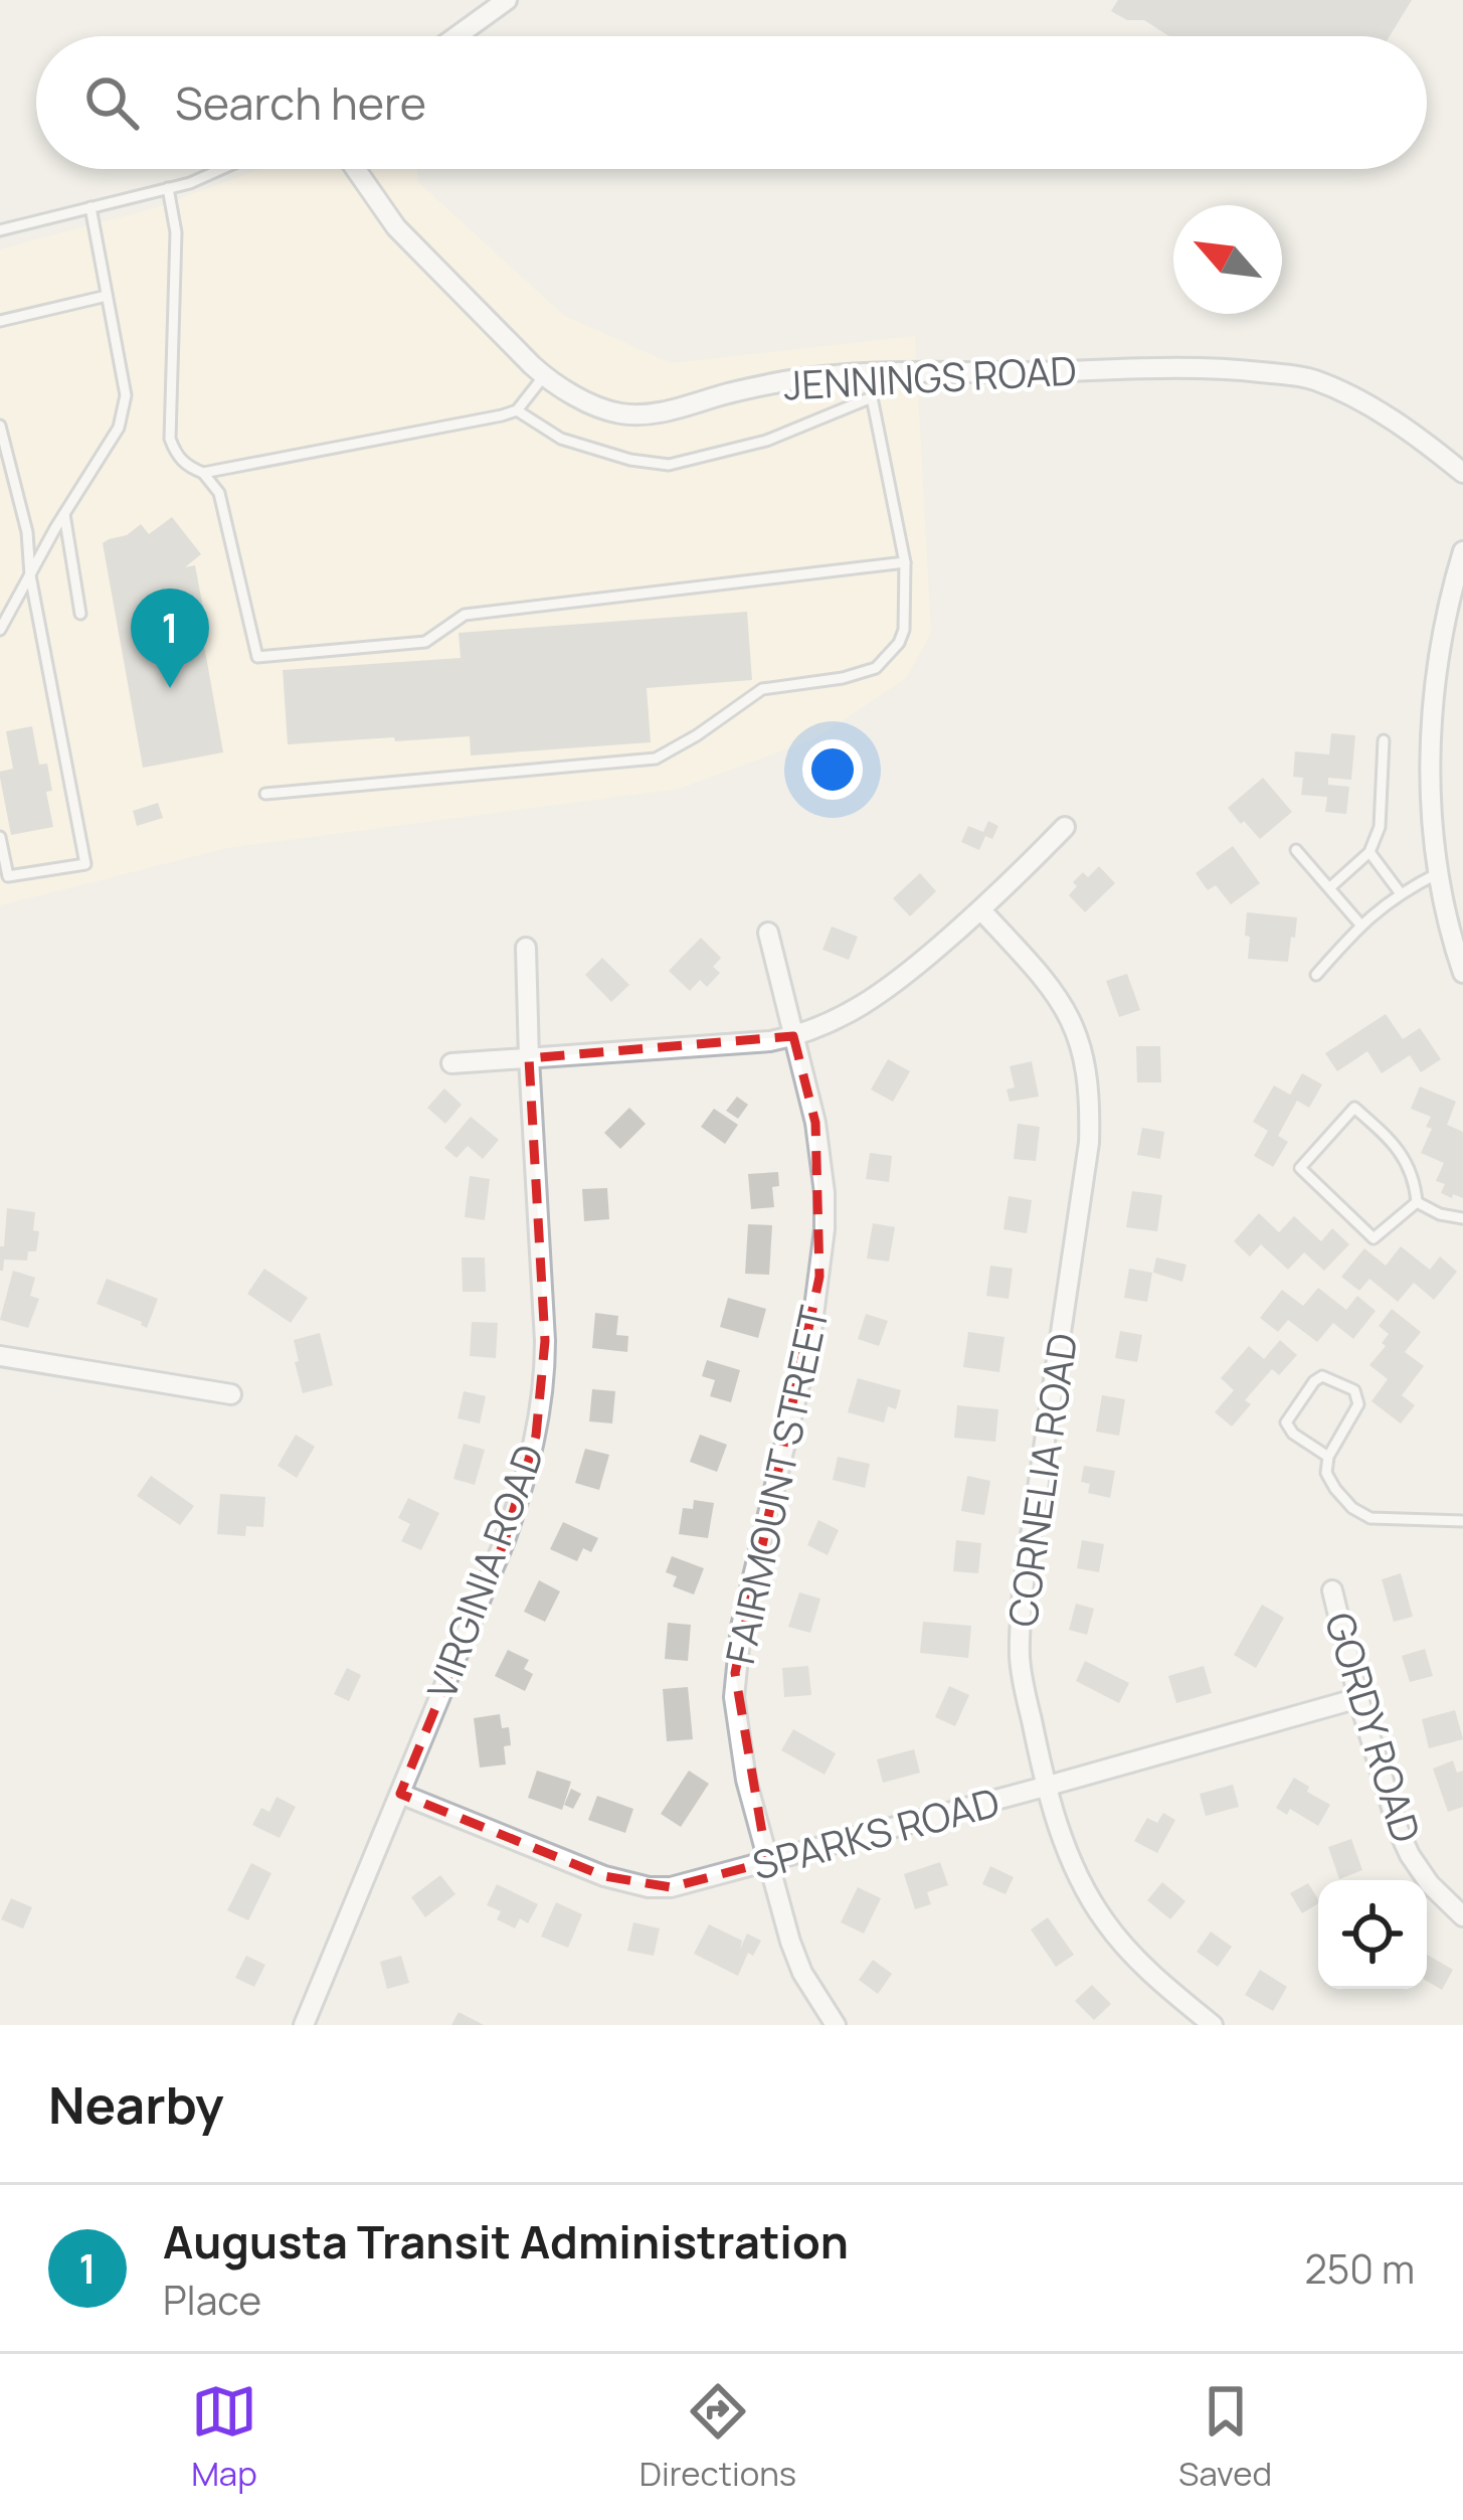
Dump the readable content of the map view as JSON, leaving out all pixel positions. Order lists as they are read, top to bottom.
{
  "streets": {
    "street": [
      "JENNINGS ROAD",
      "CORNELIA ROAD",
      "FAIRMOUNT STREET",
      "VIRGINIA ROAD",
      "GORDY ROAD",
      "SPARKS ROAD"
    ]
  },
  "crossings": [
    ["CORNELIA ROAD", "SPARKS ROAD"],
    ["FAIRMOUNT STREET", "SPARKS ROAD"],
    ["VIRGINIA ROAD", "SPARKS ROAD"],
    ["GORDY ROAD", "SPARKS ROAD"]
  ],
  "north": "top left",
  "page": {
    "search": "Search here",
    "pins": "1",
    "heading": "Nearby",
    "list": [
      {
        "mark": "1",
        "name": "Augusta Transit Administration",
        "note": "Place",
        "value": "250 m"
      }
    ],
    "nav": ["Map", "Directions", "Saved"]
  }
}
